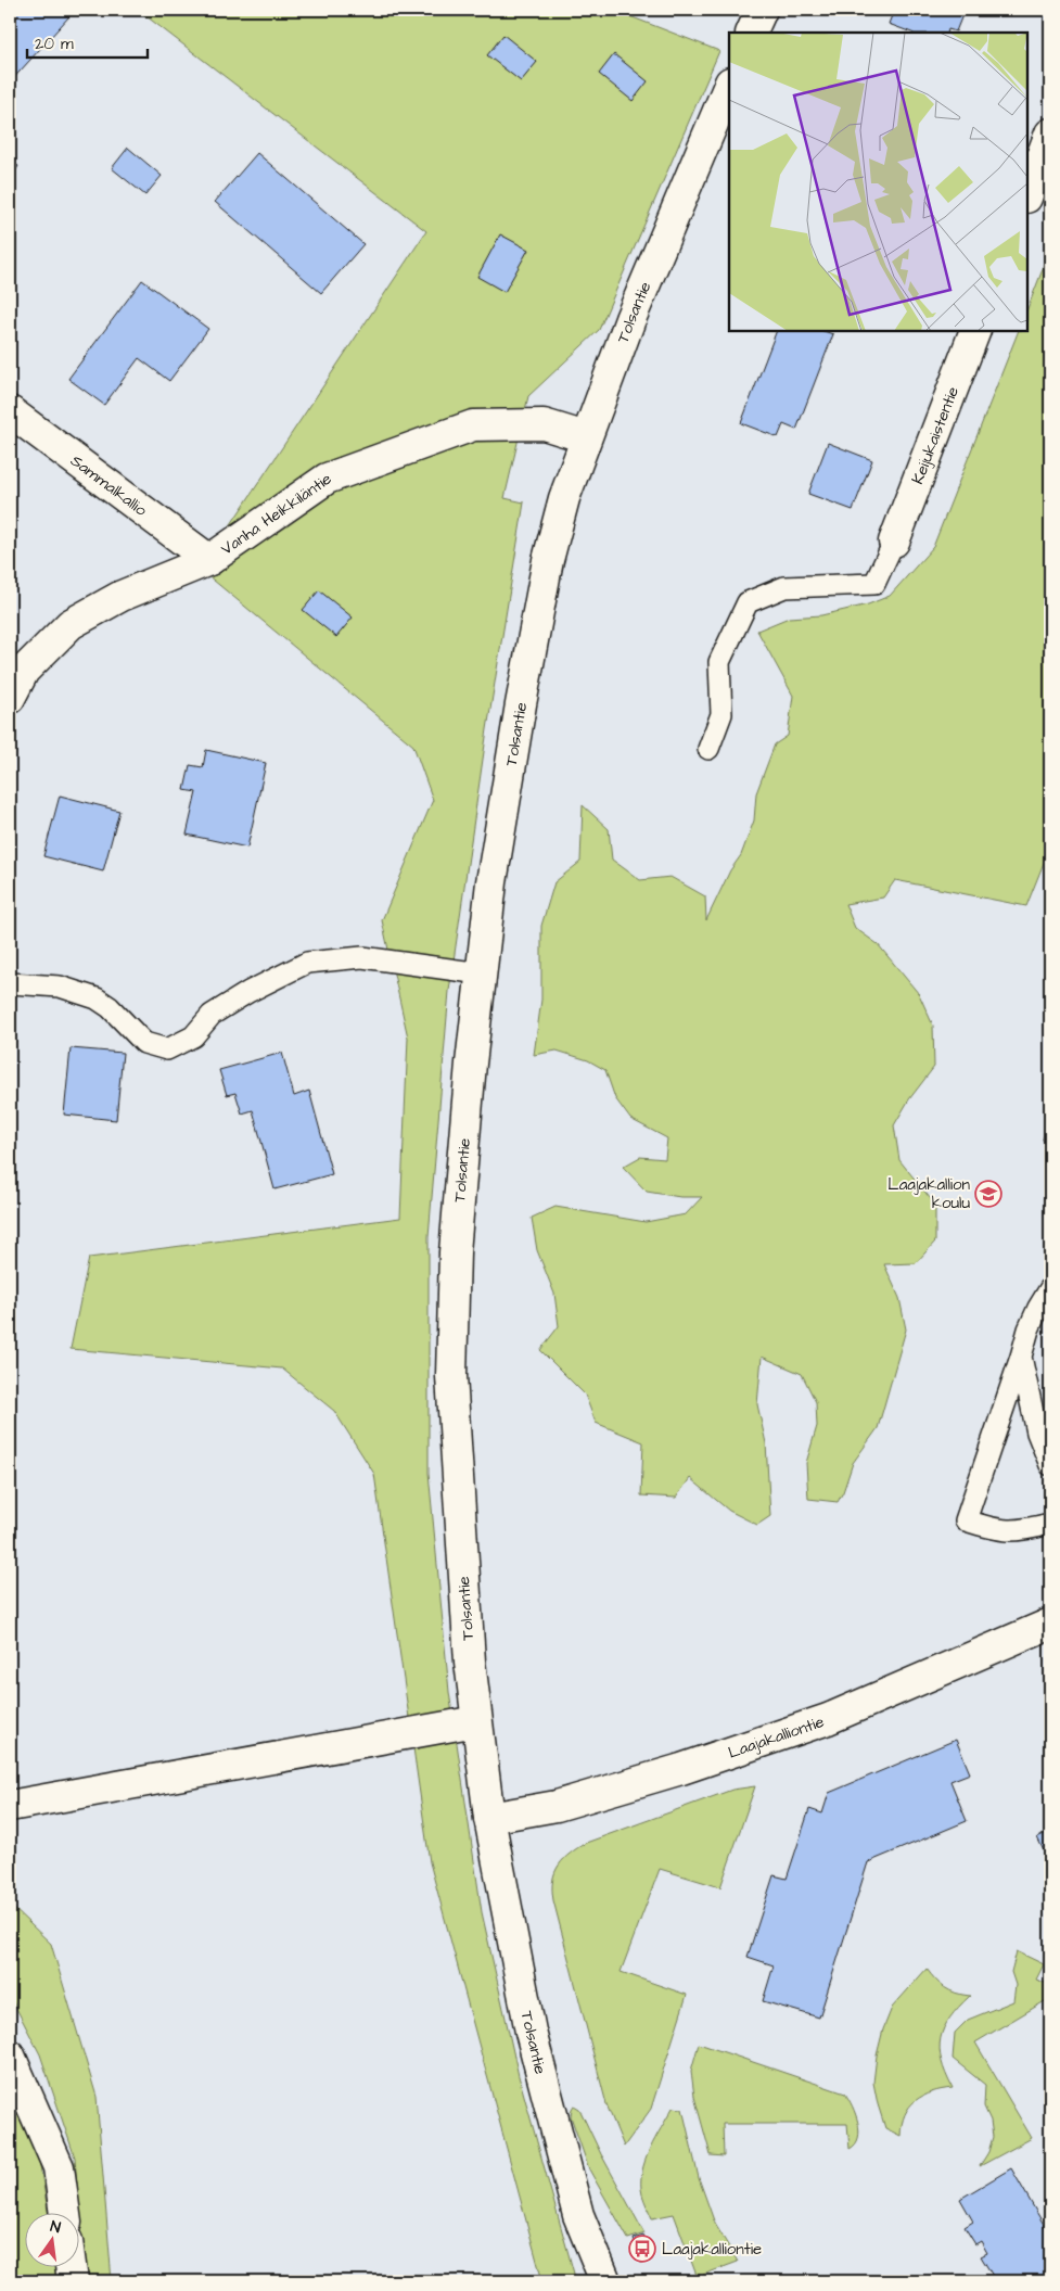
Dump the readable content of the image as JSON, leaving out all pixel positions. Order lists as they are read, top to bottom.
{
  "streets": {
    "street": [
      "Tolsantie",
      "Keijukaistentie",
      "Sammalkallio",
      "Vanha Heikkiläntie",
      "Laajakalliontie"
    ]
  },
  "crossings": [
    ["Tolsantie", "Vanha Heikkiläntie"],
    ["Tolsantie", "Laajakalliontie"],
    ["Sammalkallio", "Vanha Heikkiläntie"]
  ],
  "places": {
    "school or university": ["Laajakallion koulu"],
    "bus stop": ["Laajakalliontie"]
  },
  "scale_bar": "20 m",
  "north": "top"
}
